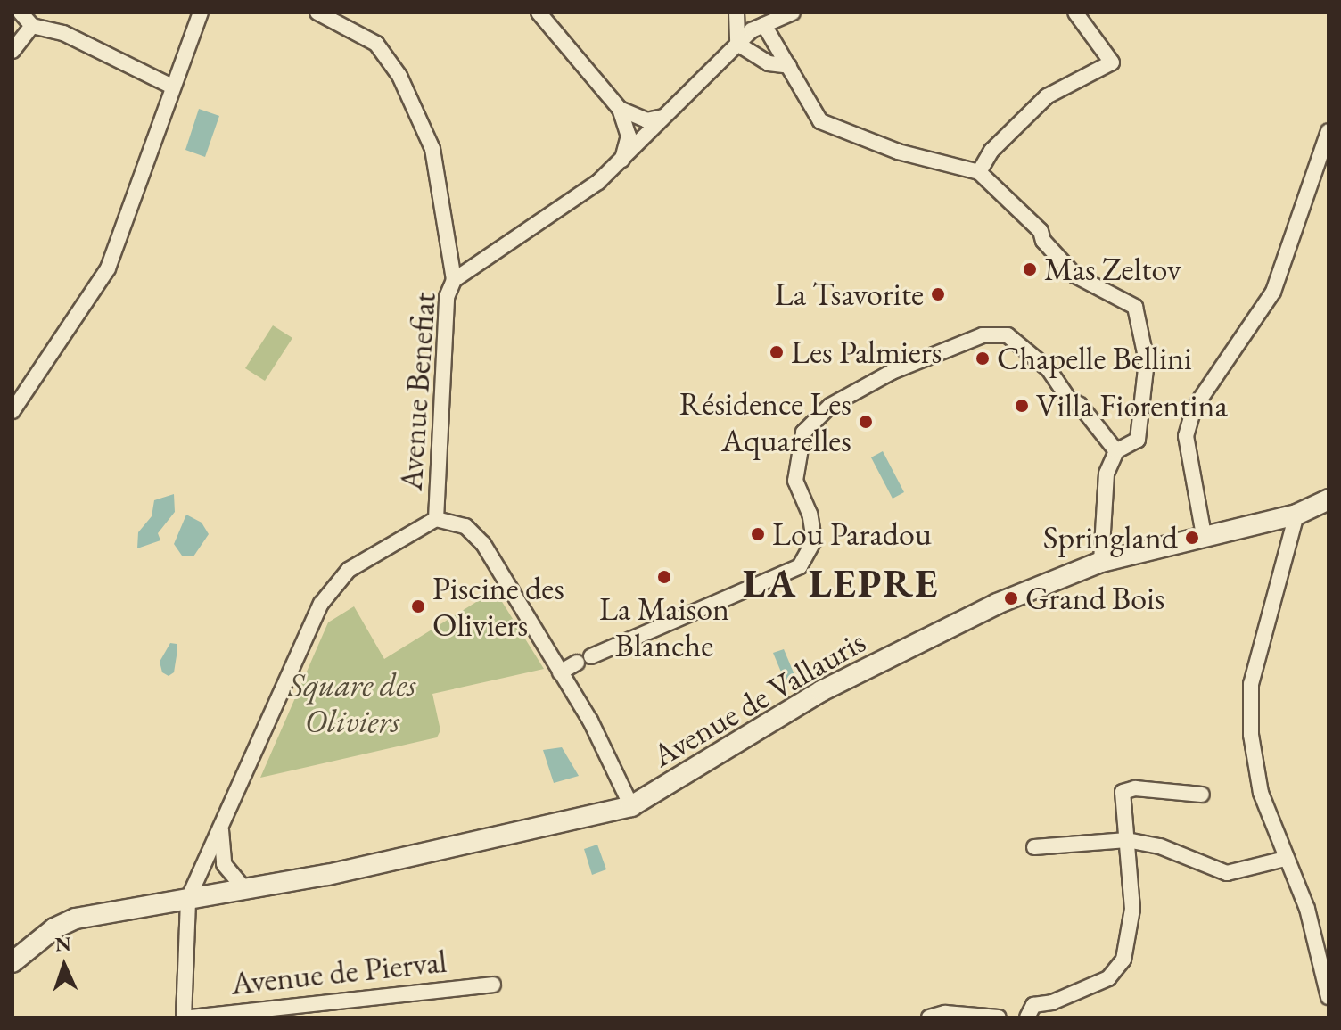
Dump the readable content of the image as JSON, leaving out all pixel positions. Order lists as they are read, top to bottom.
{
  "streets": {
    "main road": ["Avenue de Vallauris"],
    "street": ["Avenue Benefiat", "Avenue de Pierval"]
  },
  "crossings": [
    ["Avenue Benefiat", "Avenue de Vallauris"]
  ],
  "districts": ["LA LEPRE"],
  "parks": ["Square des Oliviers"],
  "places": [
    "Mas Zeltov",
    "La Tsavorite",
    "Les Palmiers",
    "Chapelle Bellini",
    "Villa Fiorentina",
    "Résidence Les Aquarelles",
    "Lou Paradou",
    "Springland",
    "La Maison Blanche",
    "Grand Bois",
    "Piscine des Oliviers"
  ],
  "north": "top"
}
